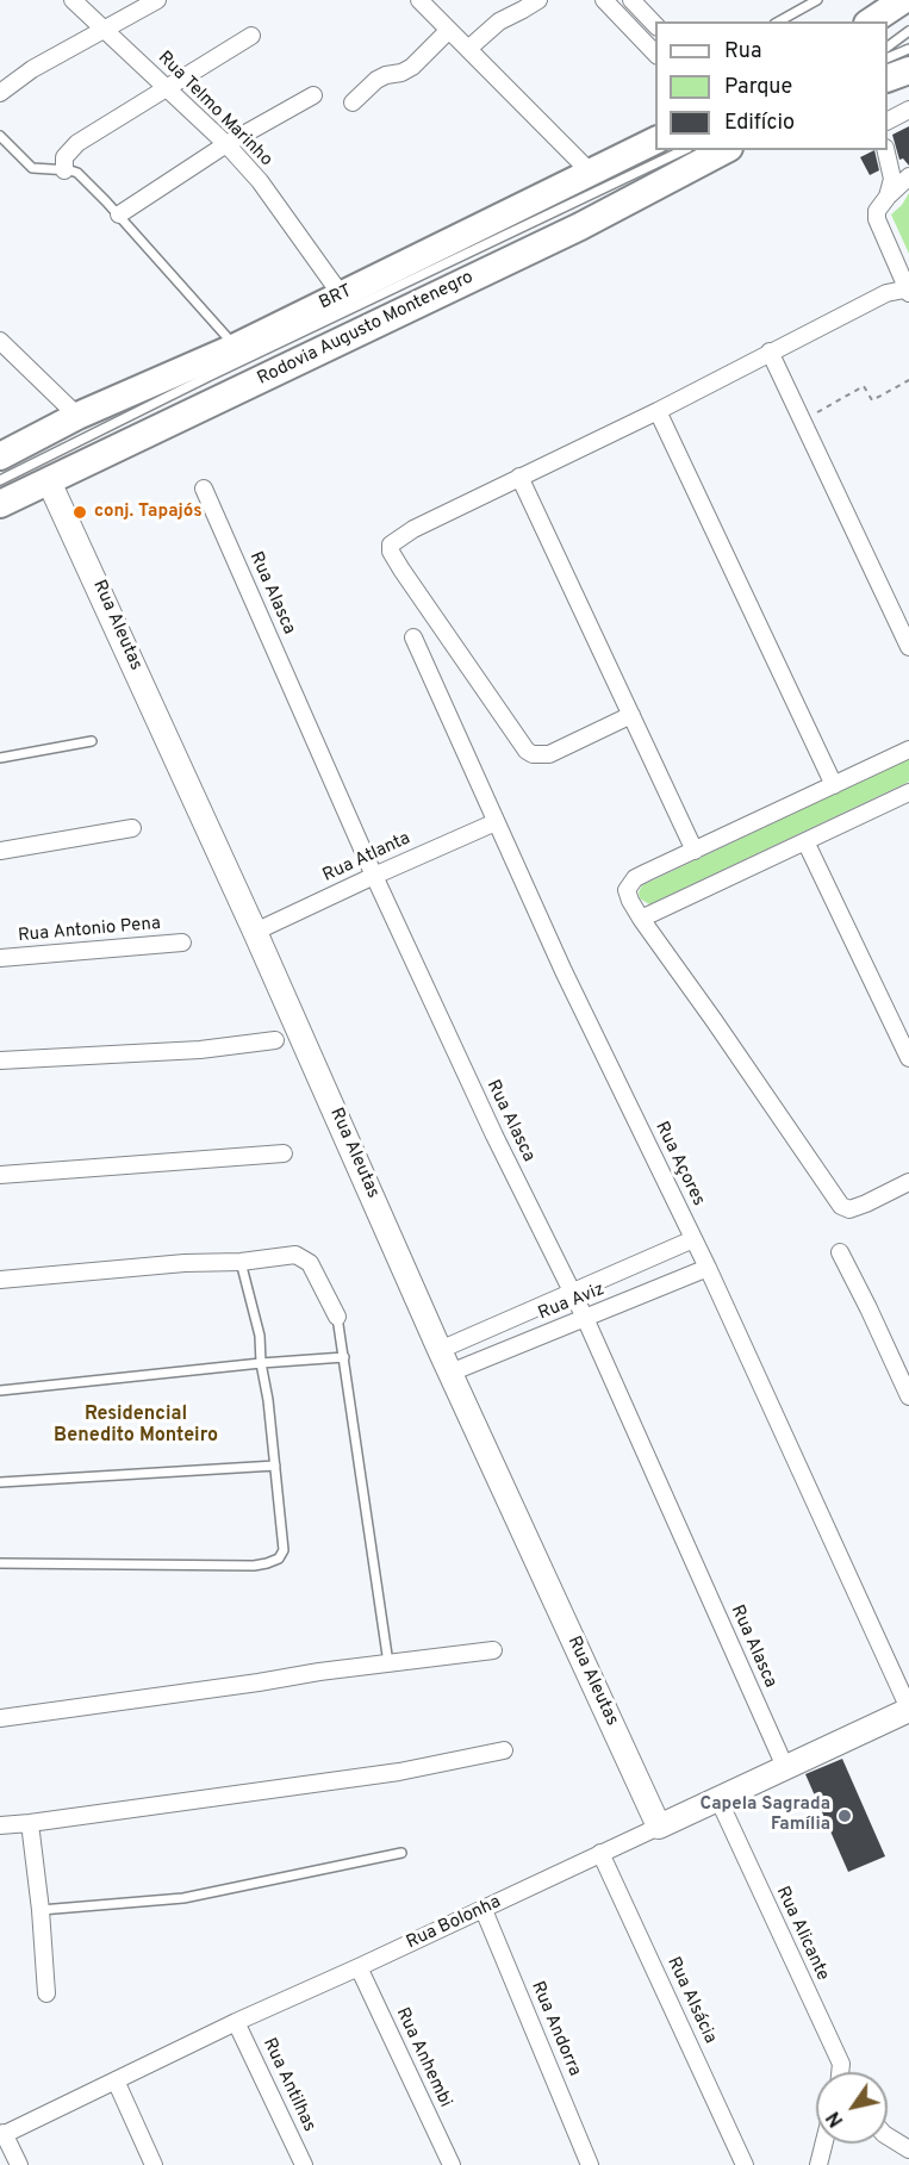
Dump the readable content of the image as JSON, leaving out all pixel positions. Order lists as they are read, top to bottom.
{
  "streets": {
    "main road": ["Rodovia Augusto Montenegro"],
    "street": [
      "Rua Telmo Marinho",
      "Rua Alasca",
      "Rua Aleutas",
      "Rua Atlanta",
      "Rua Antonio Pena",
      "Rua Açores",
      "Rua Aviz",
      "Rua Bolonha",
      "Rua Alicante",
      "Rua Alsácia",
      "Rua Andorra",
      "Rua Anhembi",
      "Rua Antilhas"
    ],
    "lane": ["BRT"]
  },
  "crossings": [
    ["Rodovia Augusto Montenegro", "Rua Aleutas"],
    ["Rua Alasca", "Rua Atlanta"],
    ["Rua Alasca", "Rua Aviz"],
    ["Rua Alasca", "Rua Bolonha"],
    ["Rua Aleutas", "Rua Atlanta"],
    ["Rua Aleutas", "Rua Aviz"],
    ["Rua Aleutas", "Rua Bolonha"],
    ["Rua Atlanta", "Rua Açores"],
    ["Rua Açores", "Rua Aviz"],
    ["Rua Açores", "Rua Bolonha"],
    ["Rua Bolonha", "Rua Alicante"],
    ["Rua Bolonha", "Rua Alsácia"],
    ["Rua Bolonha", "Rua Andorra"],
    ["Rua Bolonha", "Rua Anhembi"],
    ["Rua Bolonha", "Rua Antilhas"]
  ],
  "districts": ["Residencial Benedito Monteiro"],
  "places": ["conj. Tapajós", "Capela Sagrada Família"],
  "legend": ["Rua", "Parque", "Edifício"],
  "north": "bottom left"
}
